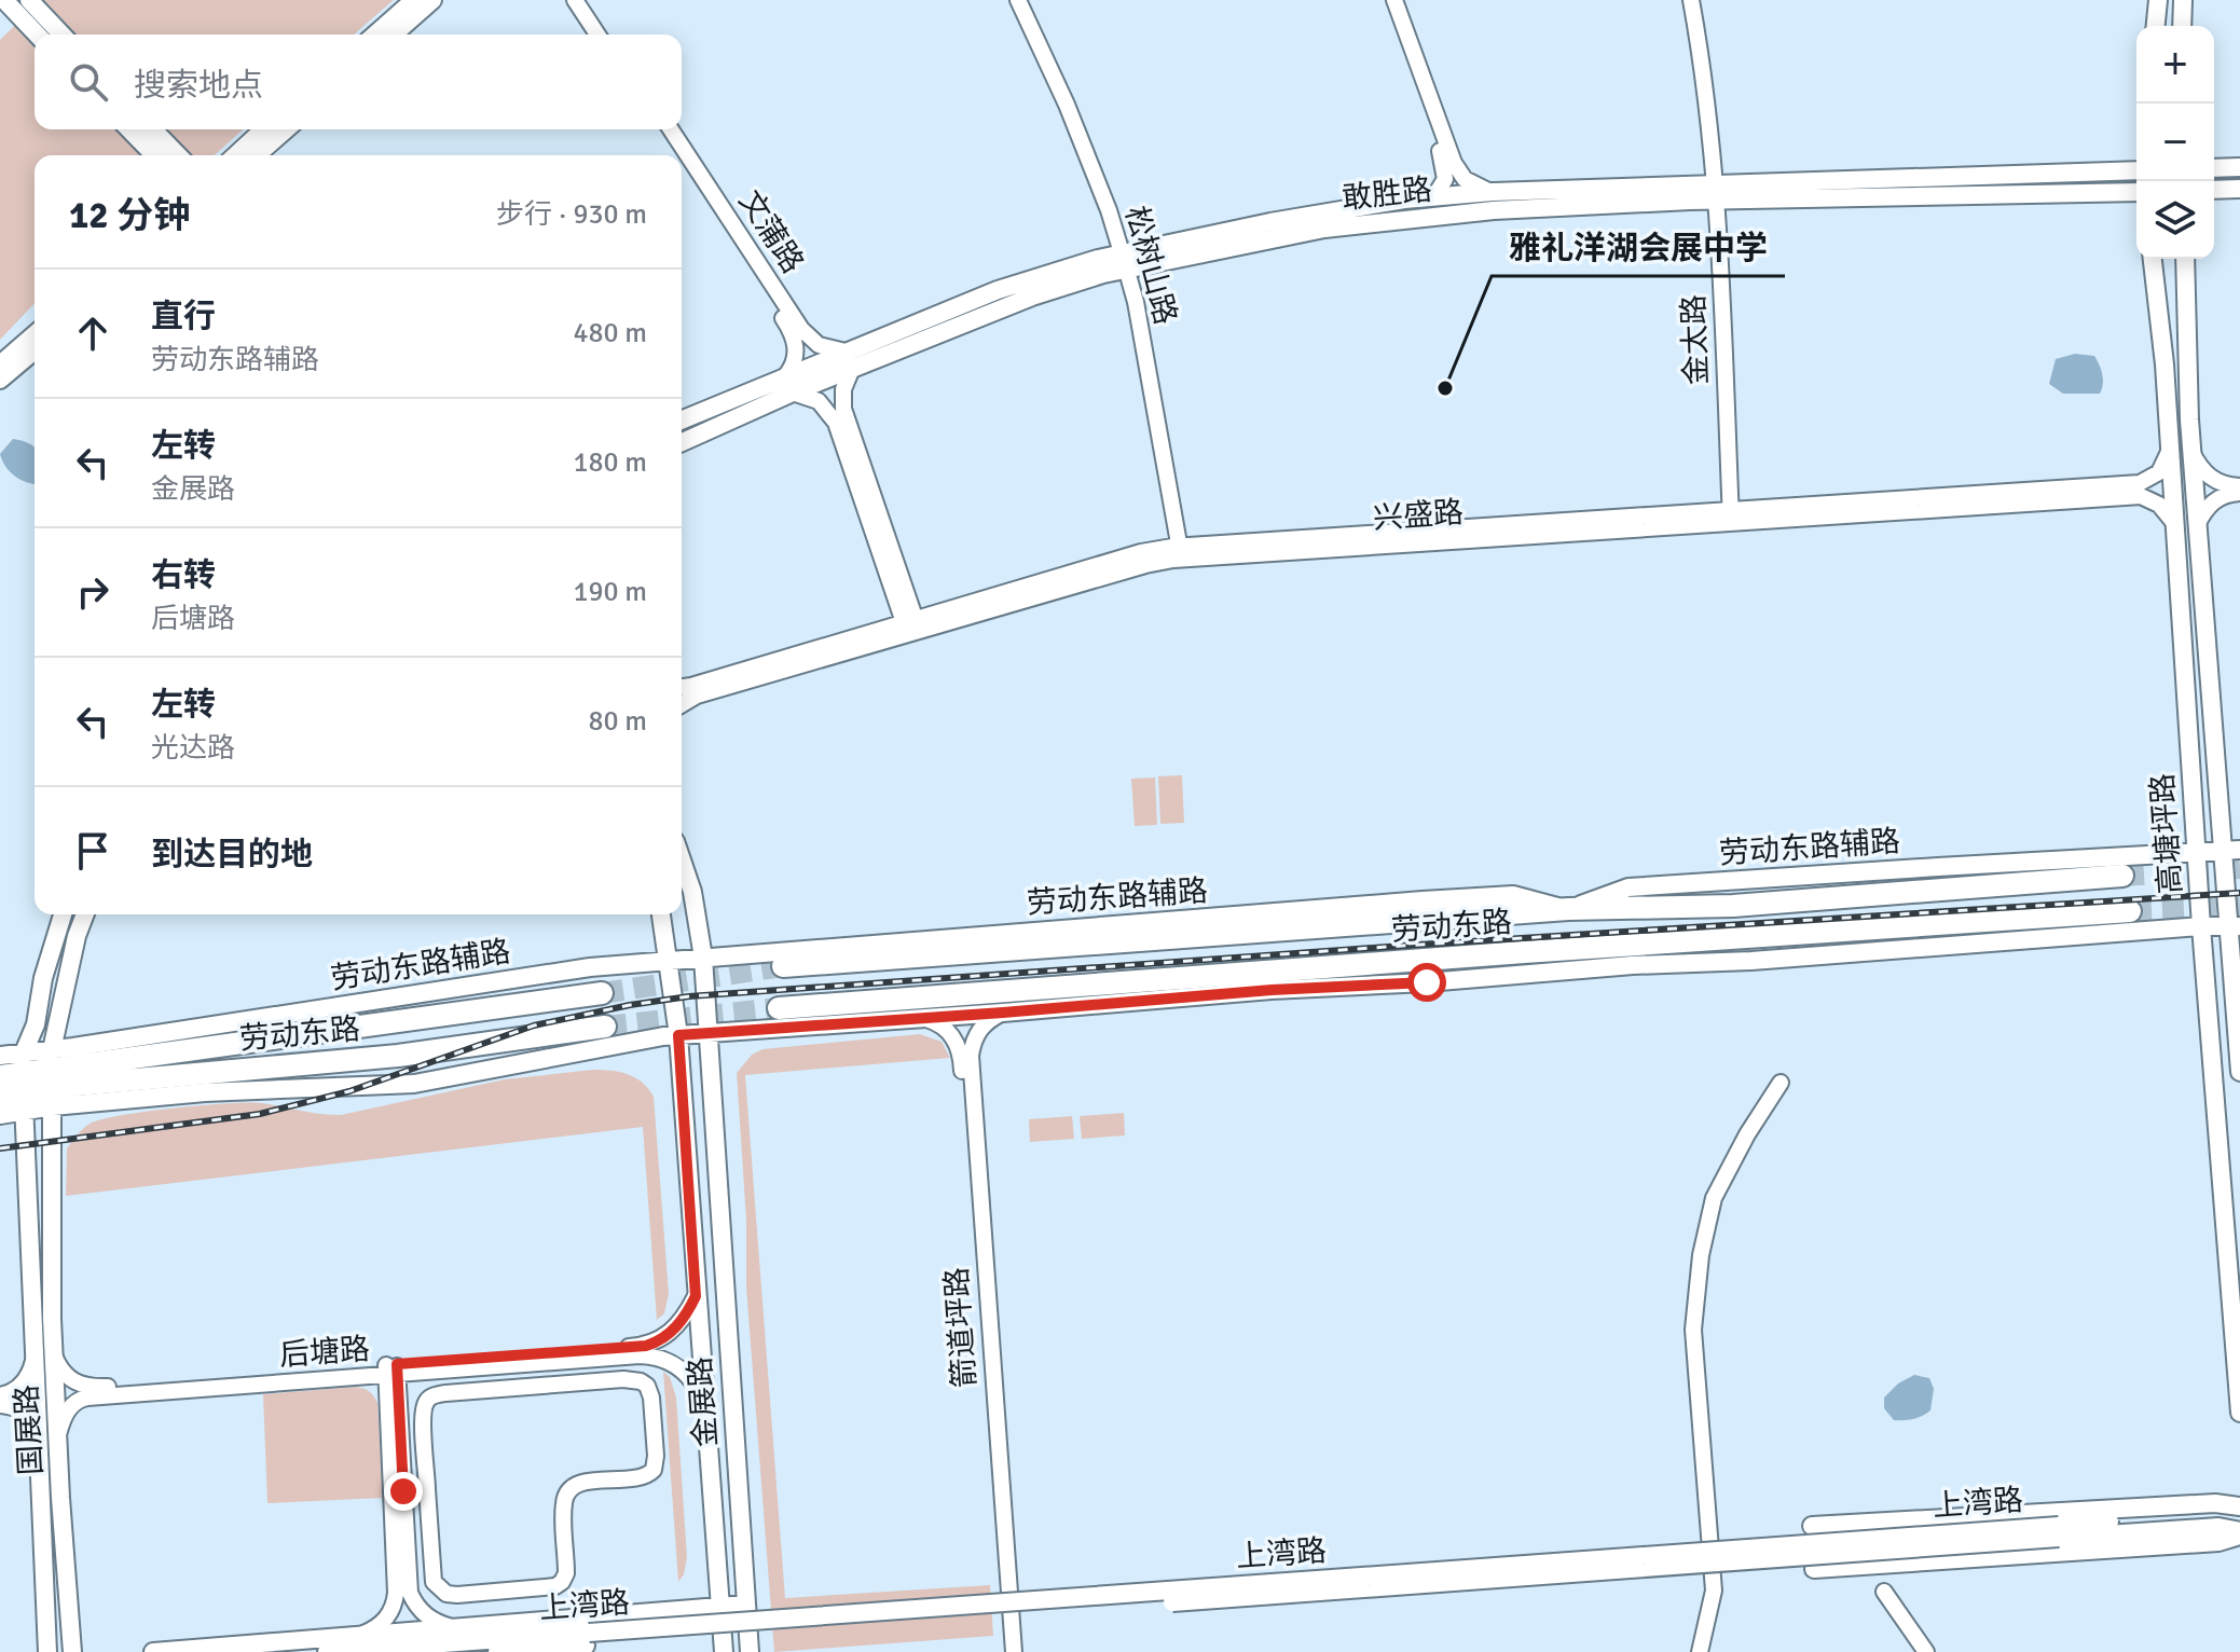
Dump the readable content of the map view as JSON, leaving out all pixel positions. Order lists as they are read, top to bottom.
{
  "streets": {
    "highway": ["劳动东路"],
    "main road": [
      "敢胜路",
      "高塘坪路",
      "劳动东路辅路",
      "金展路",
      "国展路",
      "上湾路"
    ],
    "street": [
      "文蒲路",
      "松树山路",
      "金太路",
      "兴盛路",
      "箭道坪路",
      "后塘路"
    ]
  },
  "crossings": [
    ["敢胜路", "文蒲路"],
    ["敢胜路", "松树山路"],
    ["敢胜路", "金太路"],
    ["松树山路", "兴盛路"],
    ["金太路", "兴盛路"],
    ["兴盛路", "高塘坪路"],
    ["高塘坪路", "劳动东路辅路"],
    ["劳动东路辅路", "劳动东路"],
    ["劳动东路辅路", "箭道坪路"],
    ["劳动东路辅路", "金展路"],
    ["劳动东路辅路", "国展路"],
    ["劳动东路", "国展路"],
    ["后塘路", "金展路"],
    ["后塘路", "国展路"],
    ["金展路", "上湾路"]
  ],
  "places": ["雅礼洋湖会展中学"],
  "page": {
    "map_buttons": ["+", "−"],
    "search": "搜索地点",
    "heading": ["12 分钟", "步行 · 930 m"],
    "list": [
      ["直行", "劳动东路辅路", "480 m"],
      ["左转", "金展路", "180 m"],
      ["右转", "后塘路", "190 m"],
      ["左转", "光达路", "80 m"],
      "到达目的地"
    ]
  }
}
